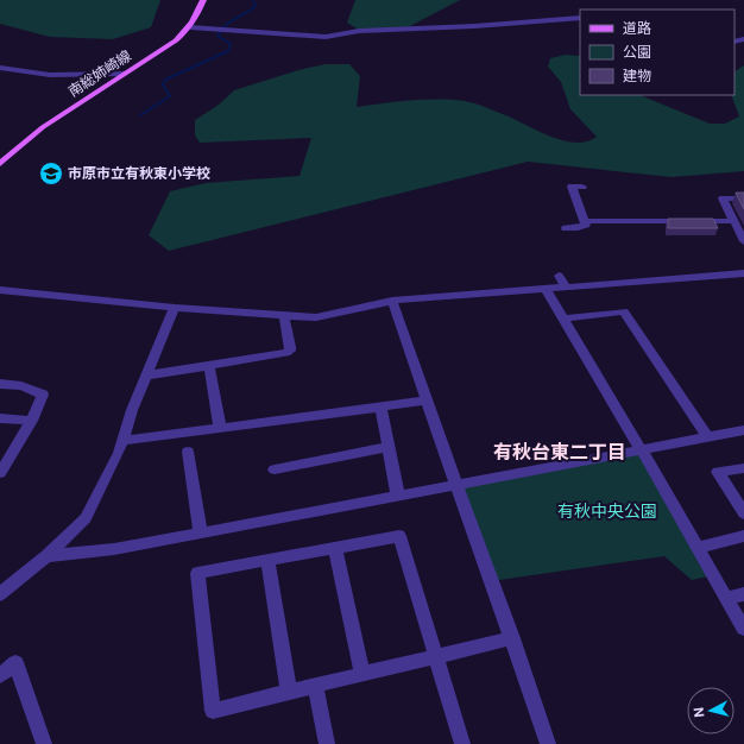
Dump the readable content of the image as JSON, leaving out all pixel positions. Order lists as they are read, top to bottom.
{
  "streets": {
    "main road": ["南総姉崎線"]
  },
  "districts": ["有秋台東二丁目"],
  "parks": ["有秋中央公園"],
  "places": {
    "school or university": ["市原市立有秋東小学校"]
  },
  "legend": ["道路", "公園", "建物"],
  "north": "left"
}
